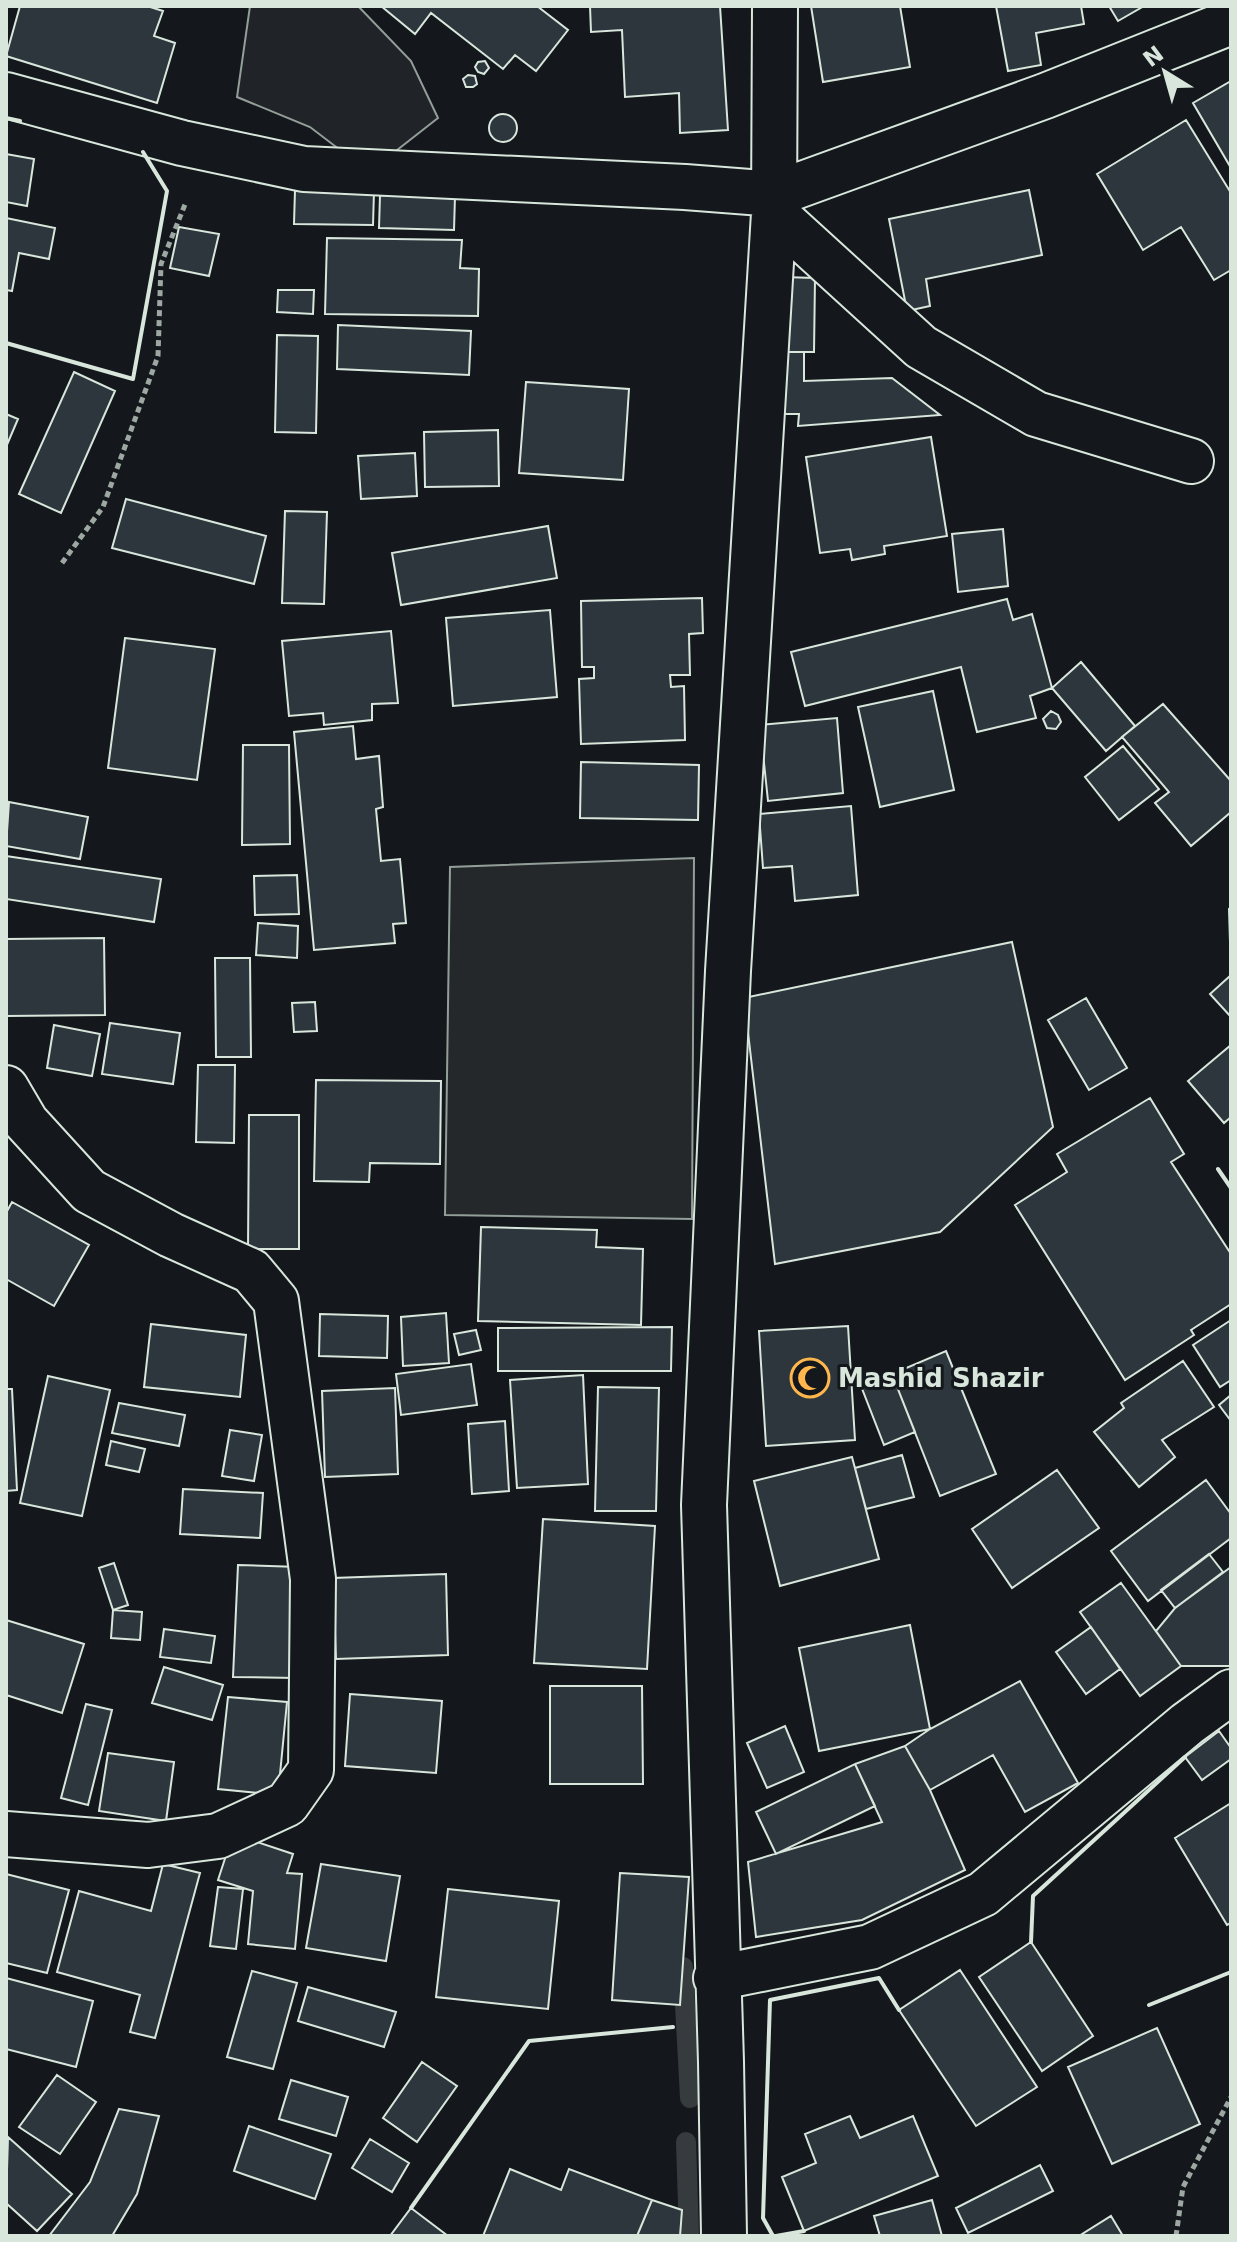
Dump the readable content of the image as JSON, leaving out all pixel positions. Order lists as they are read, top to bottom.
{
  "places": {
    "mosque": ["Mashid Shazir"]
  },
  "north": "top left"
}
